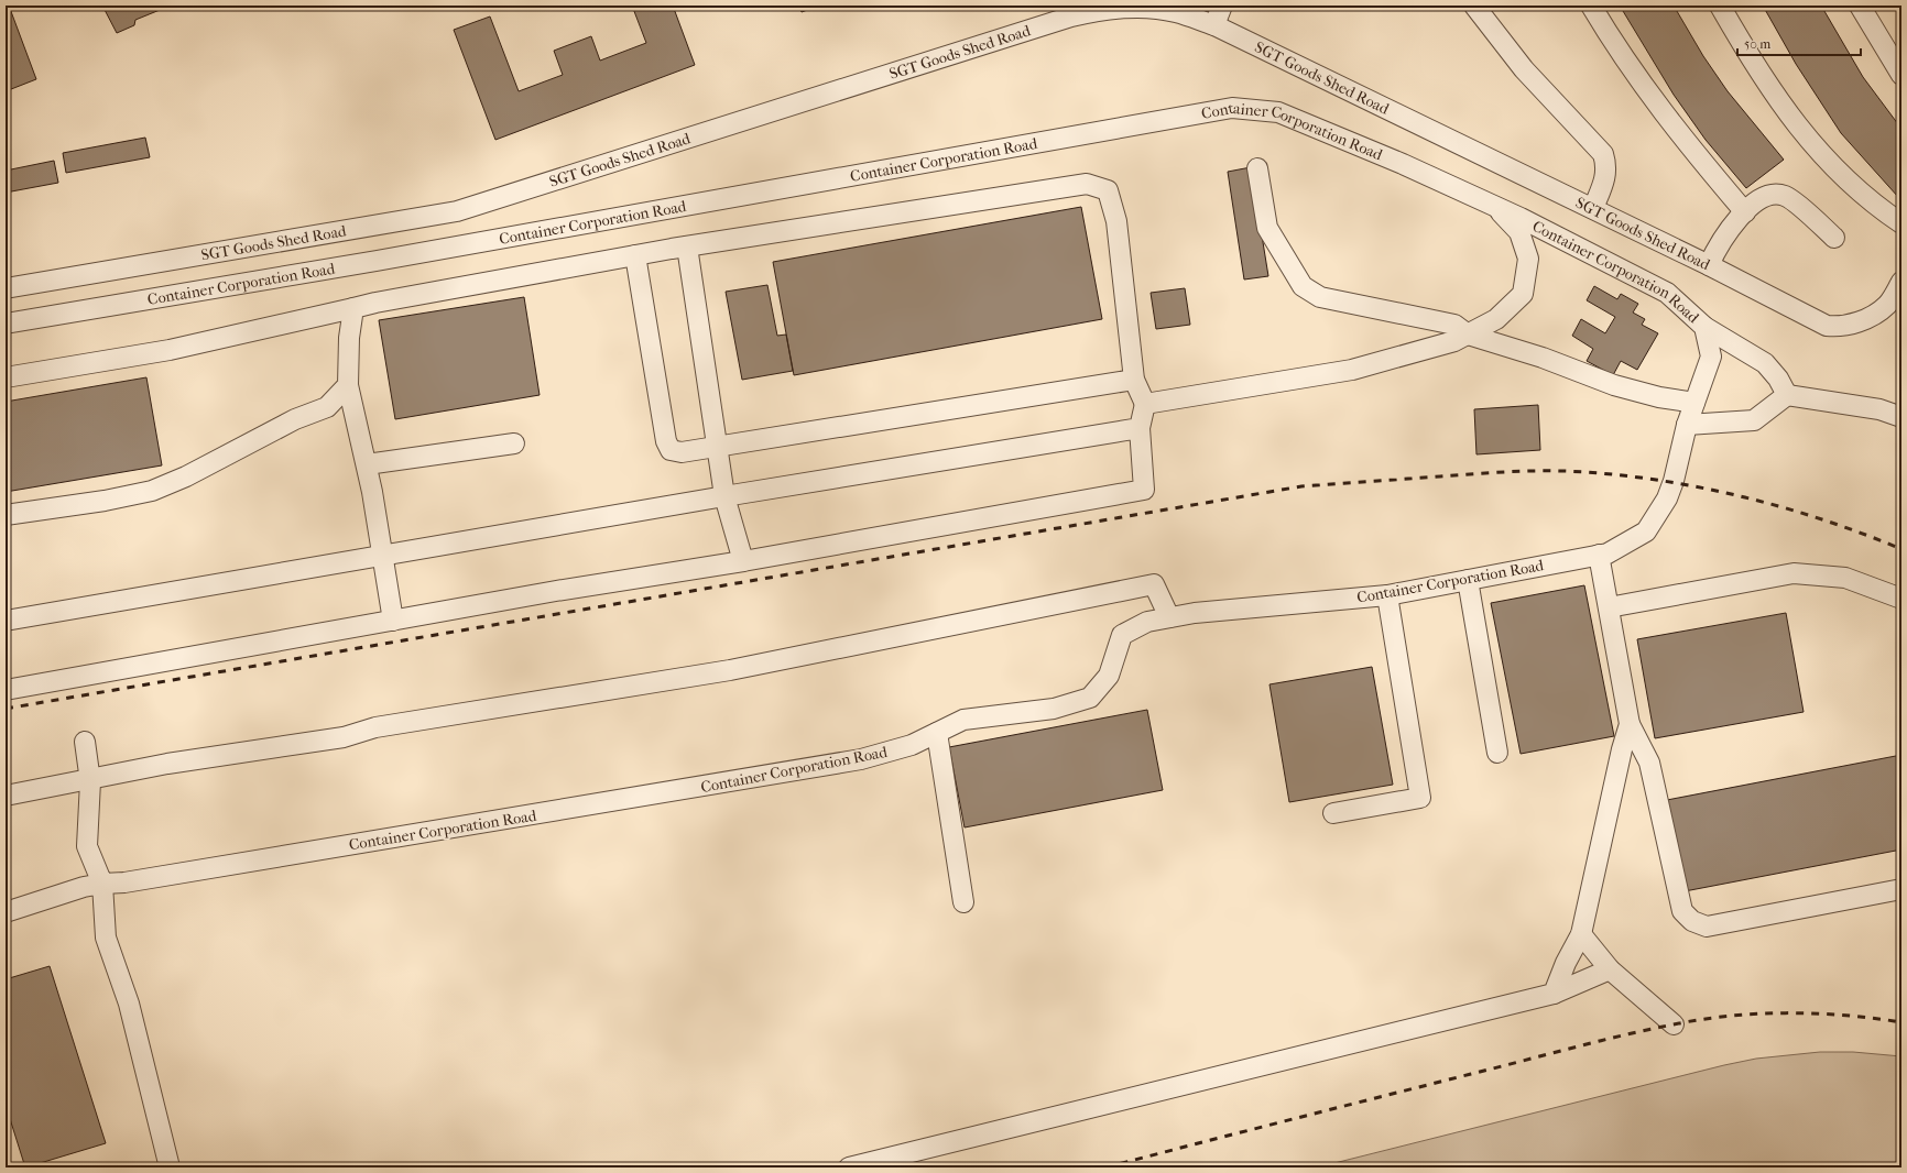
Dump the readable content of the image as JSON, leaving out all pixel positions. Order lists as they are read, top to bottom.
{
  "streets": {
    "lane": ["SGT Goods Shed Road", "Container Corporation Road"]
  },
  "scale_bar": "50 m"
}
